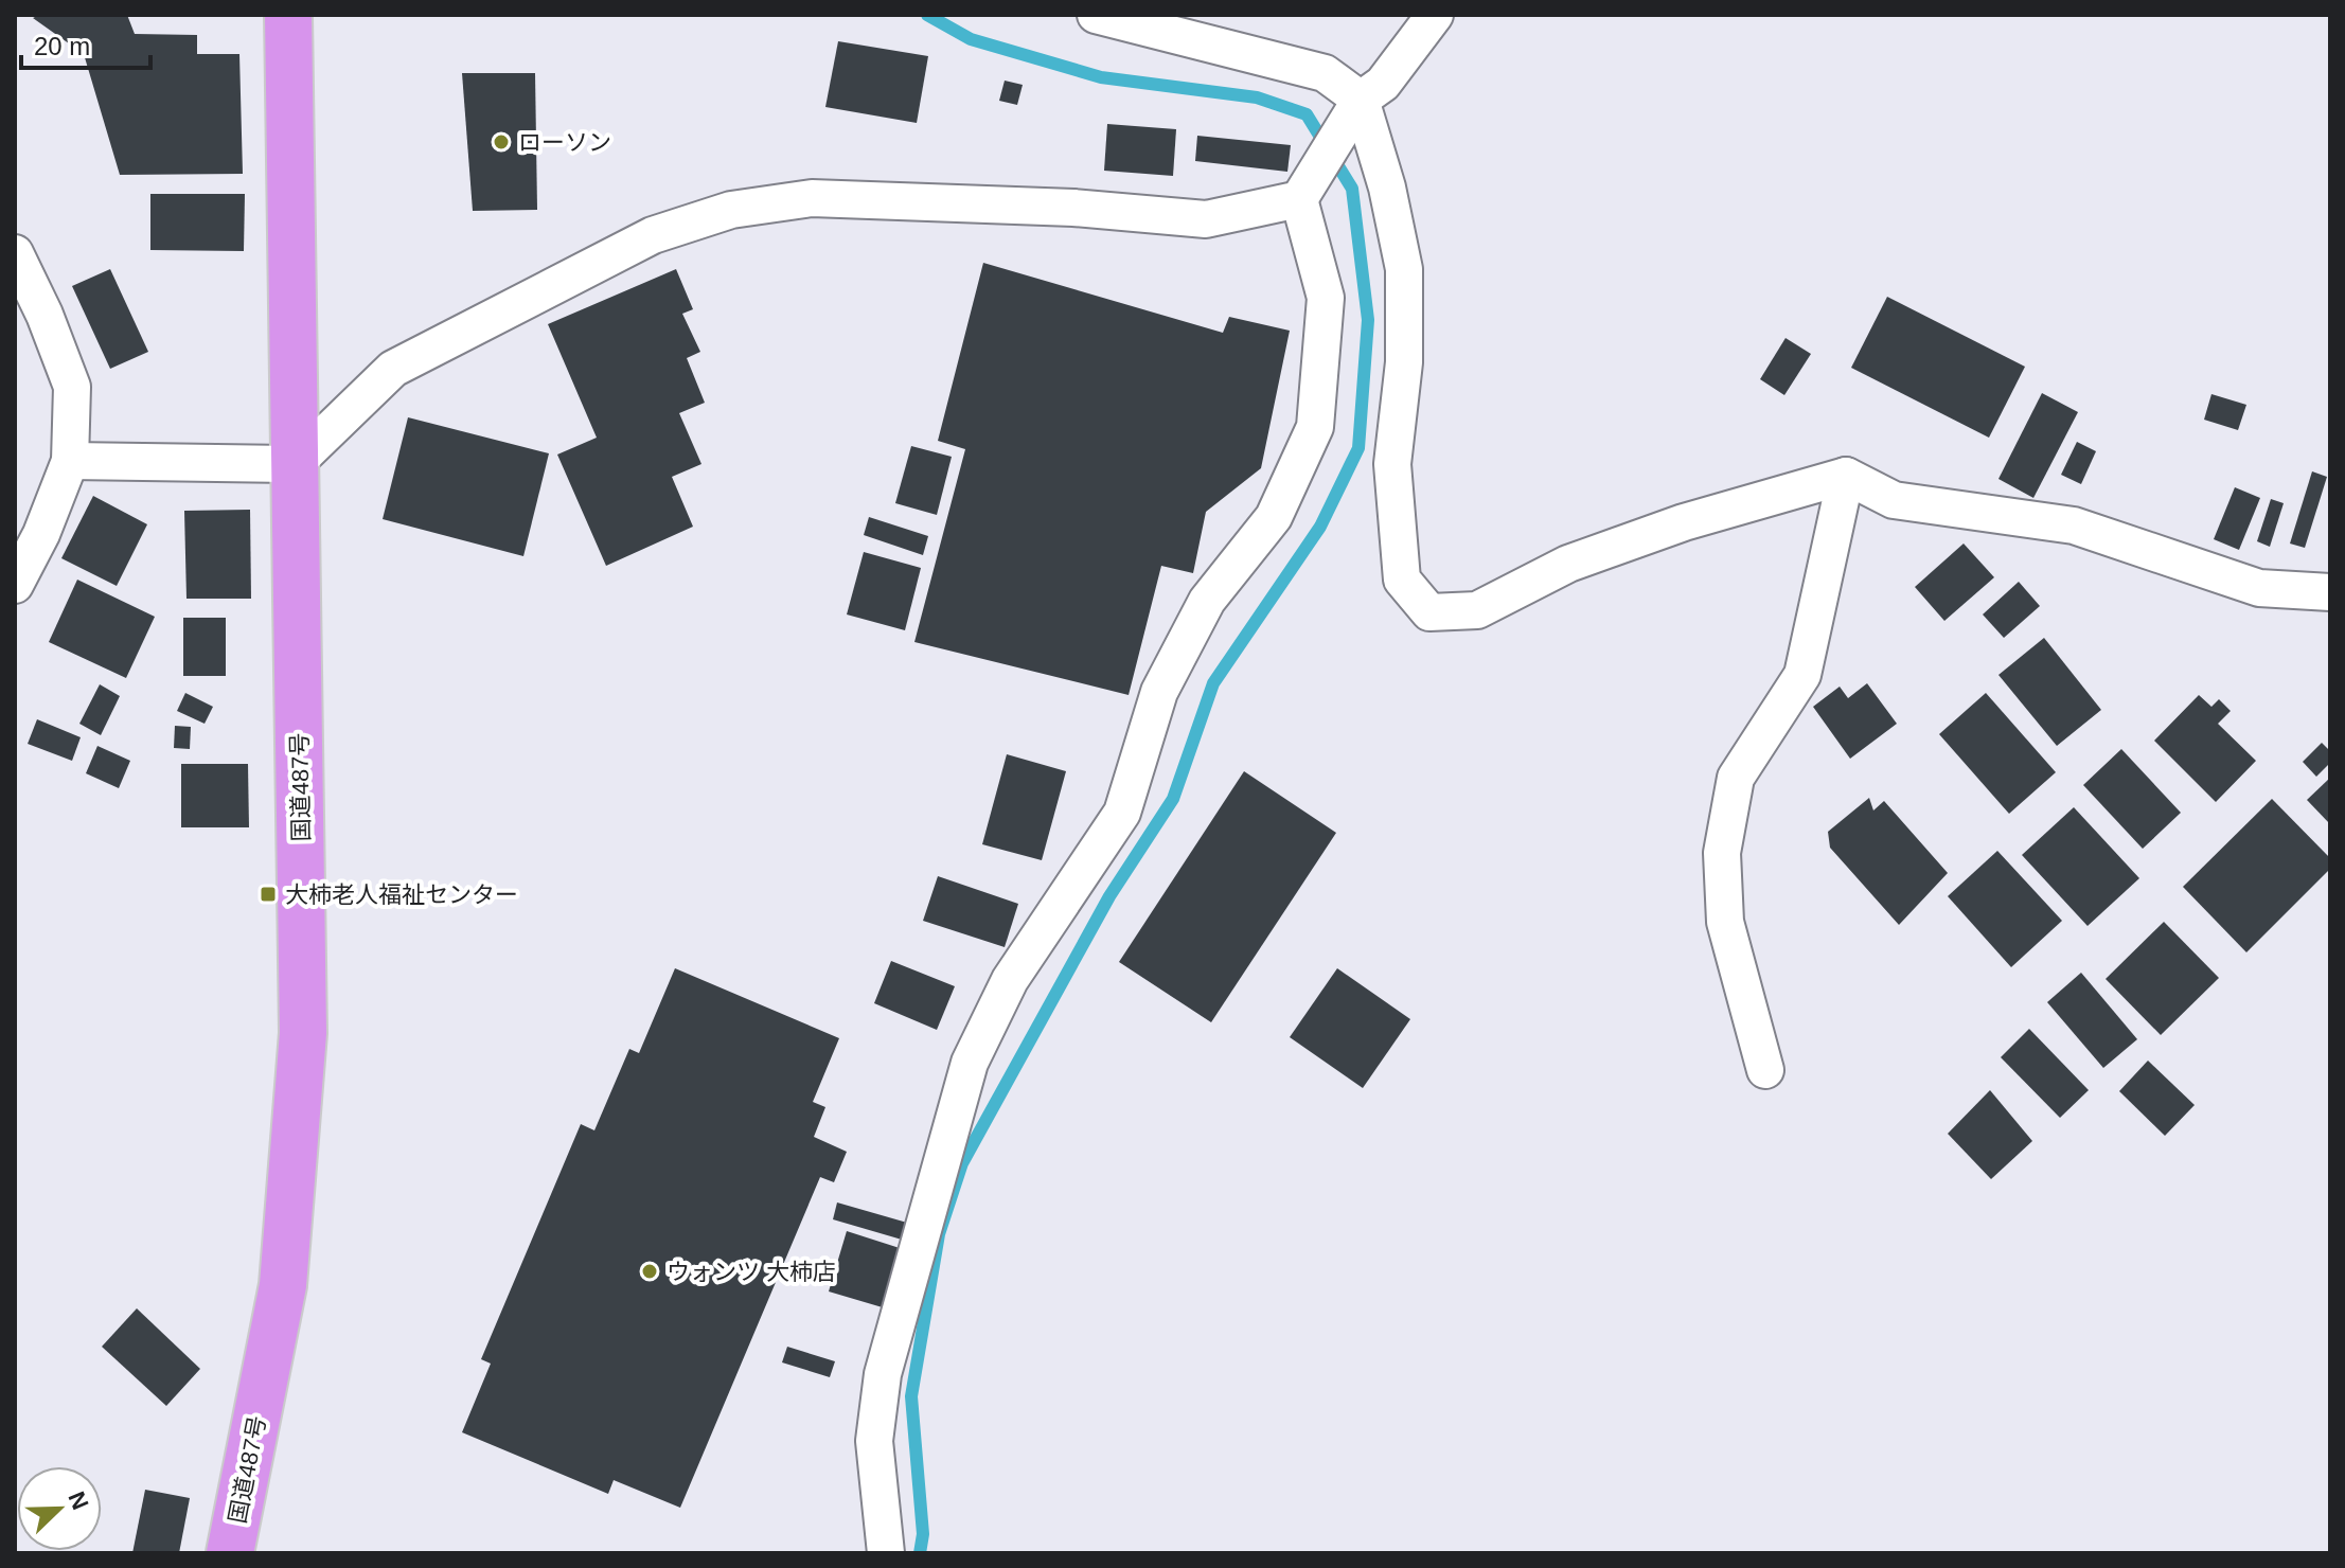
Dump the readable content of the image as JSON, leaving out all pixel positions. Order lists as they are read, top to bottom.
{
  "streets": {
    "highway": ["国道487号"]
  },
  "places": {
    "other": ["ローソン", "ウォンツ 大柿店"],
    "transit": ["大柿老人福祉センター"]
  },
  "scale_bar": "20 m",
  "north": "top right"
}
